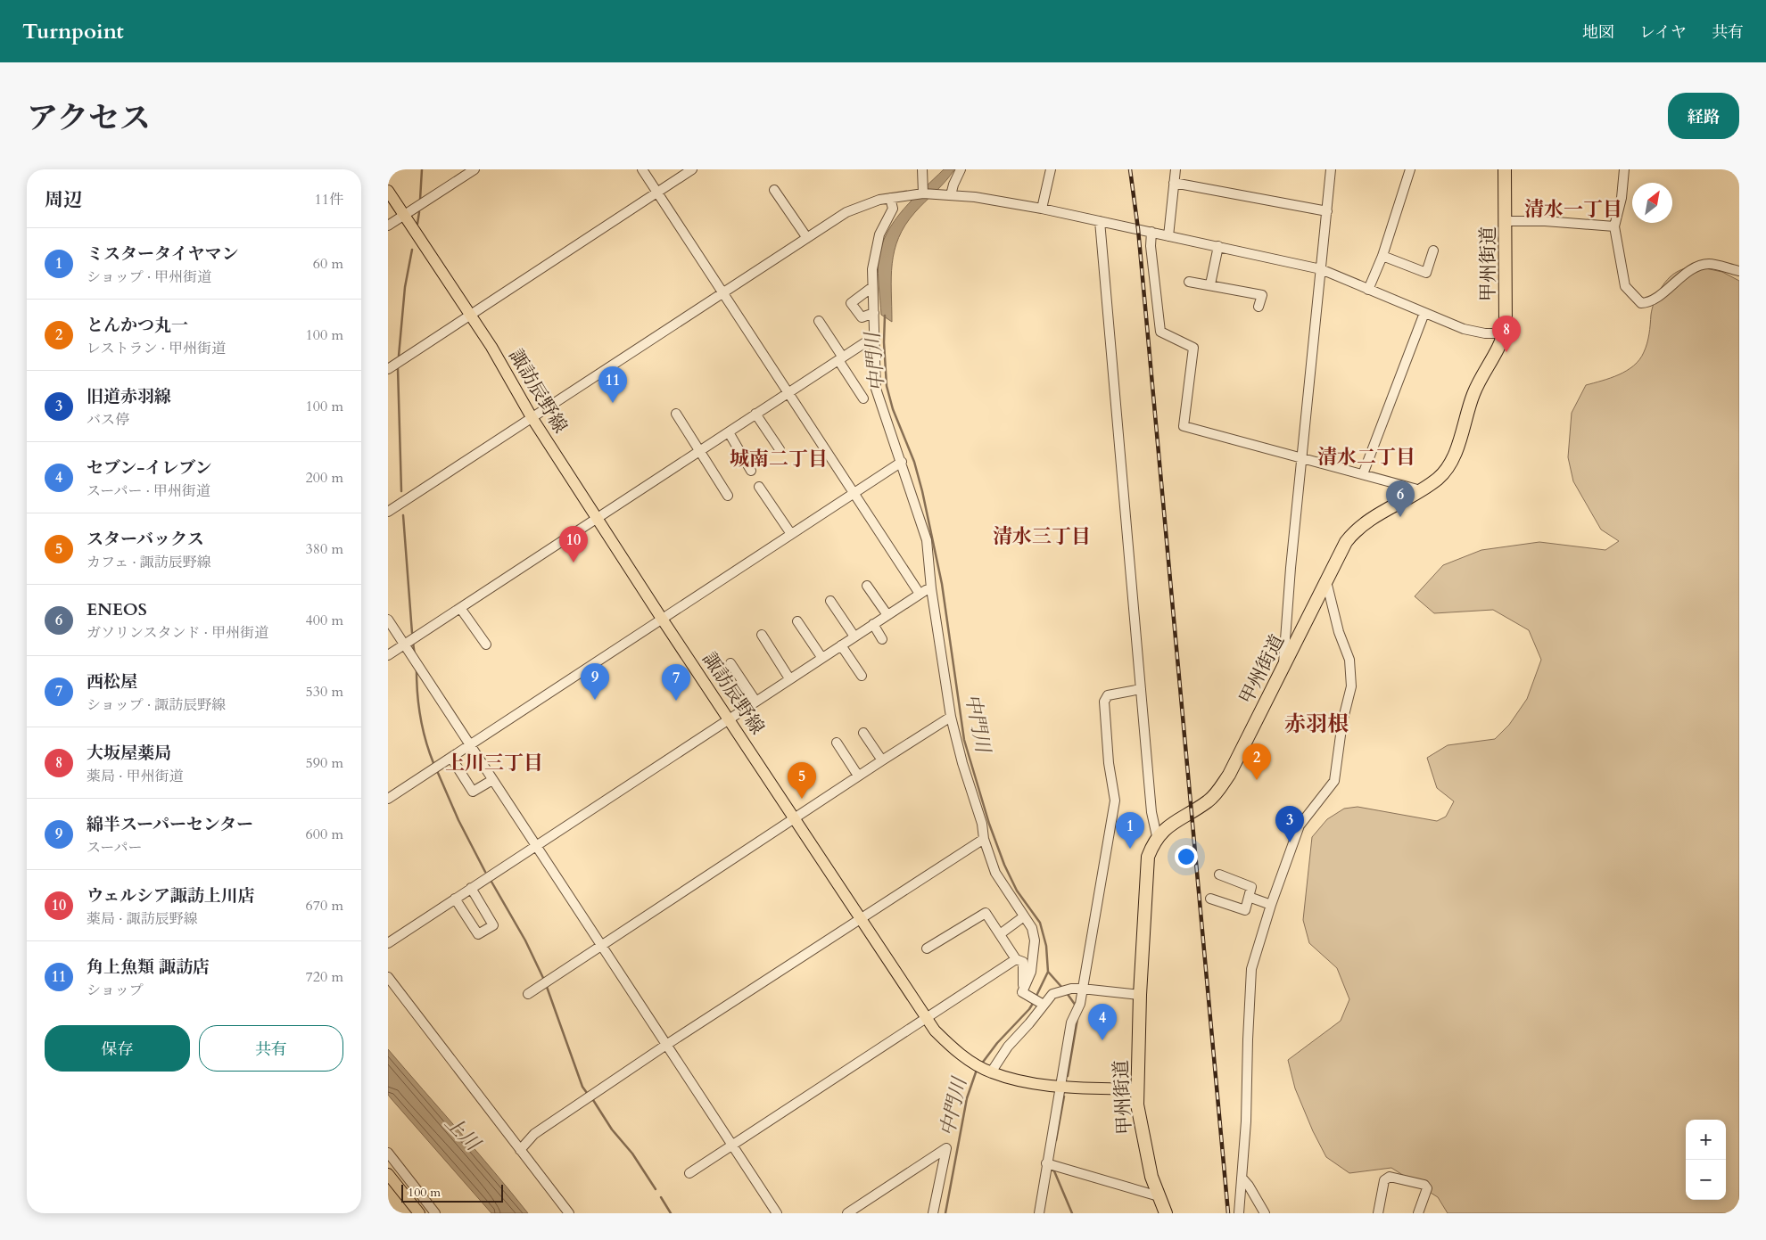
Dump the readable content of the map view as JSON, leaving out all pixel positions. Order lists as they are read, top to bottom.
{
  "streets": {
    "highway": ["甲州街道"],
    "main road": ["諏訪辰野線"]
  },
  "crossings": [
    ["甲州街道", "諏訪辰野線"]
  ],
  "districts": [
    "清水一丁目",
    "清水二丁目",
    "城南二丁目",
    "清水三丁目",
    "赤羽根",
    "上川三丁目"
  ],
  "water": ["中門川", "上川"],
  "scale_bar": "100 m",
  "north": "top right",
  "page": {
    "header": "Turnpoint",
    "nav": ["地図", "レイヤ", "共有"],
    "title": "アクセス",
    "buttons": [
      "経路",
      ["保存", "共有"]
    ],
    "heading": ["周辺", "11件"],
    "list": [
      {
        "mark": "1",
        "name": "ミスタータイヤマン",
        "note": "ショップ · 甲州街道",
        "value": "60 m"
      },
      {
        "mark": "2",
        "name": "とんかつ丸一",
        "note": "レストラン · 甲州街道",
        "value": "100 m"
      },
      {
        "mark": "3",
        "name": "旧道赤羽線",
        "note": "バス停",
        "value": "100 m"
      },
      {
        "mark": "4",
        "name": "セブン-イレブン",
        "note": "スーパー · 甲州街道",
        "value": "200 m"
      },
      {
        "mark": "5",
        "name": "スターバックス",
        "note": "カフェ · 諏訪辰野線",
        "value": "380 m"
      },
      {
        "mark": "6",
        "name": "ENEOS",
        "note": "ガソリンスタンド · 甲州街道",
        "value": "400 m"
      },
      {
        "mark": "7",
        "name": "西松屋",
        "note": "ショップ · 諏訪辰野線",
        "value": "530 m"
      },
      {
        "mark": "8",
        "name": "大坂屋薬局",
        "note": "薬局 · 甲州街道",
        "value": "590 m"
      },
      {
        "mark": "9",
        "name": "綿半スーパーセンター",
        "note": "スーパー",
        "value": "600 m"
      },
      {
        "mark": "10",
        "name": "ウェルシア諏訪上川店",
        "note": "薬局 · 諏訪辰野線",
        "value": "670 m"
      },
      {
        "mark": "11",
        "name": "角上魚類 諏訪店",
        "note": "ショップ",
        "value": "720 m"
      }
    ],
    "pins": [
      "8",
      "11",
      "6",
      "10",
      "9",
      "7",
      "2",
      "5",
      "3",
      "1",
      "4"
    ],
    "map_buttons": ["+", "−"],
    "scale": "100 m"
  }
}
